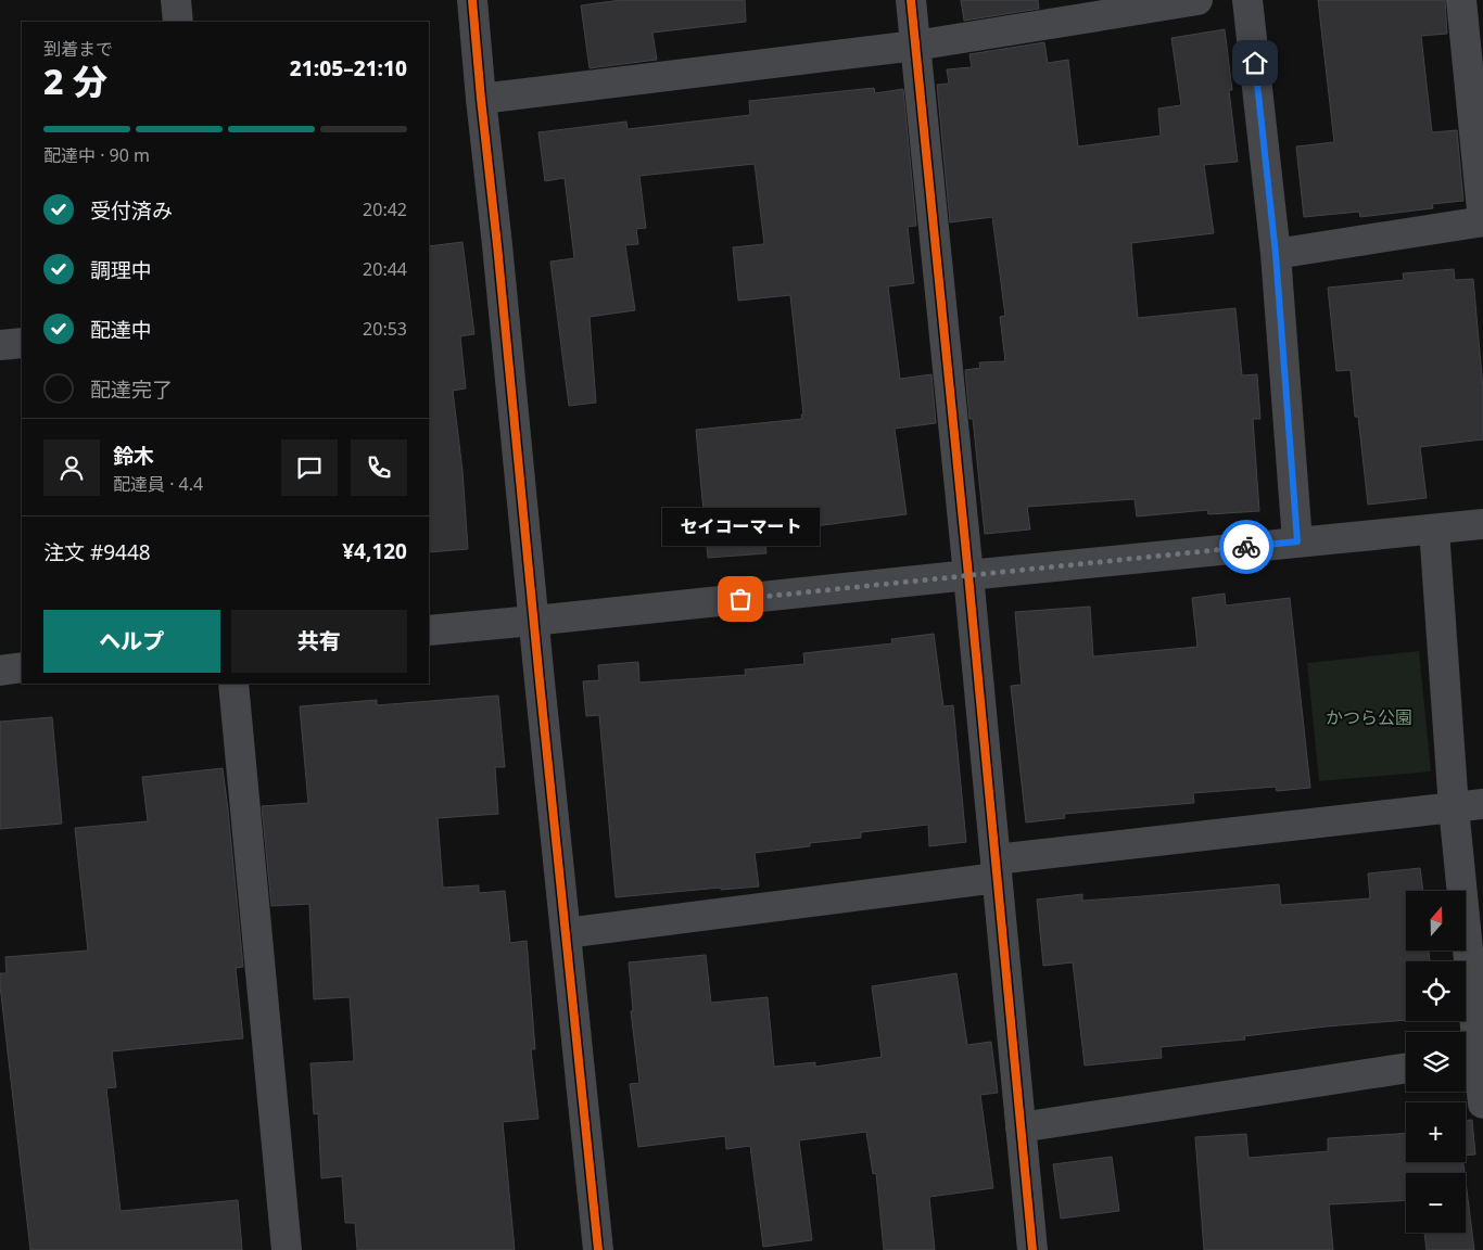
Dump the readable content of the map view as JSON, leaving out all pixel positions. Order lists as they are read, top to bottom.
{
  "parks": ["かつら公園"],
  "places": ["セイコーマート"],
  "north": "top",
  "page": {
    "heading": ["2 分", "到着まで", "21:05–21:10"],
    "panel": [
      "鈴木",
      "配達員 · 4.4",
      "注文 #9448",
      "¥4,120"
    ],
    "bar": "配達中 · 90 m",
    "list": [
      ["受付済み", "20:42"],
      ["調理中", "20:44"],
      ["配達中", "20:53"],
      "配達完了"
    ],
    "bubble": "セイコーマート",
    "buttons": ["ヘルプ", "共有"],
    "map_buttons": ["+", "−"]
  }
}
